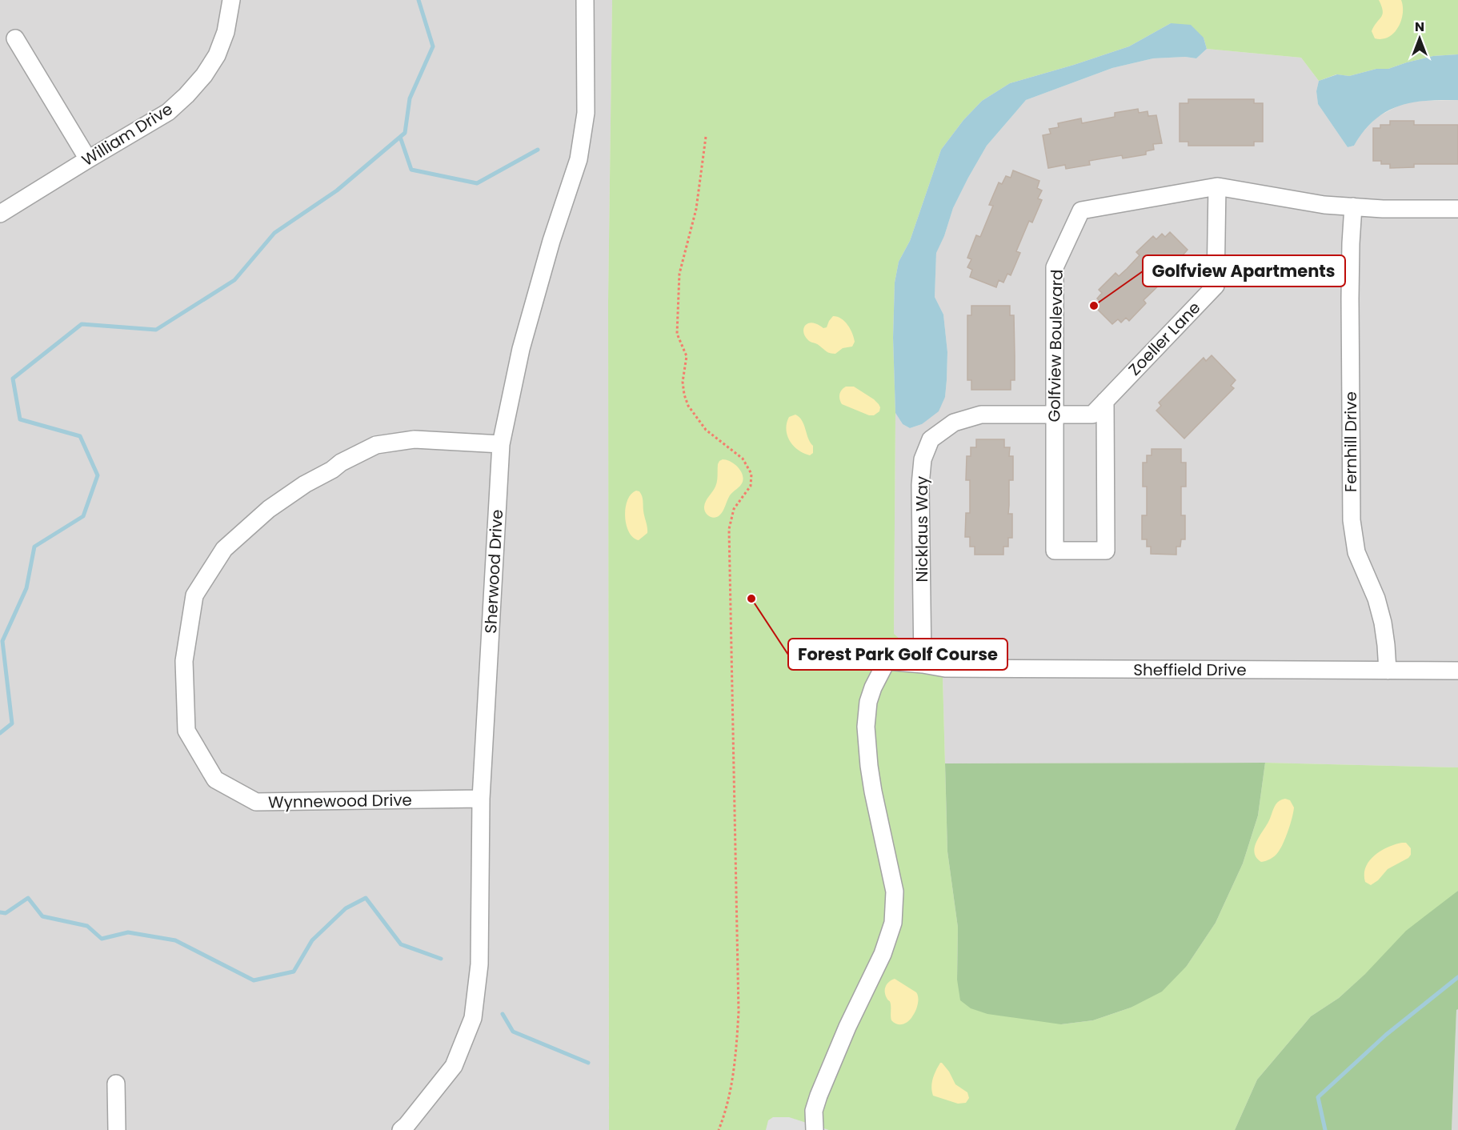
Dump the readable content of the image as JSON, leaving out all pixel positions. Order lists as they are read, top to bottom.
{
  "streets": {
    "street": [
      "William Drive",
      "Zoeller Lane",
      "Golfview Boulevard",
      "Fernhill Drive",
      "Nicklaus Way",
      "Sherwood Drive",
      "Sheffield Drive",
      "Wynnewood Drive"
    ]
  },
  "crossings": [
    ["Zoeller Lane", "Golfview Boulevard"],
    ["Zoeller Lane", "Nicklaus Way"],
    ["Golfview Boulevard", "Fernhill Drive"],
    ["Golfview Boulevard", "Nicklaus Way"],
    ["Fernhill Drive", "Sheffield Drive"],
    ["Nicklaus Way", "Sheffield Drive"],
    ["Sherwood Drive", "Wynnewood Drive"]
  ],
  "places": ["Golfview Apartments", "Forest Park Golf Course"],
  "north": "top"
}
